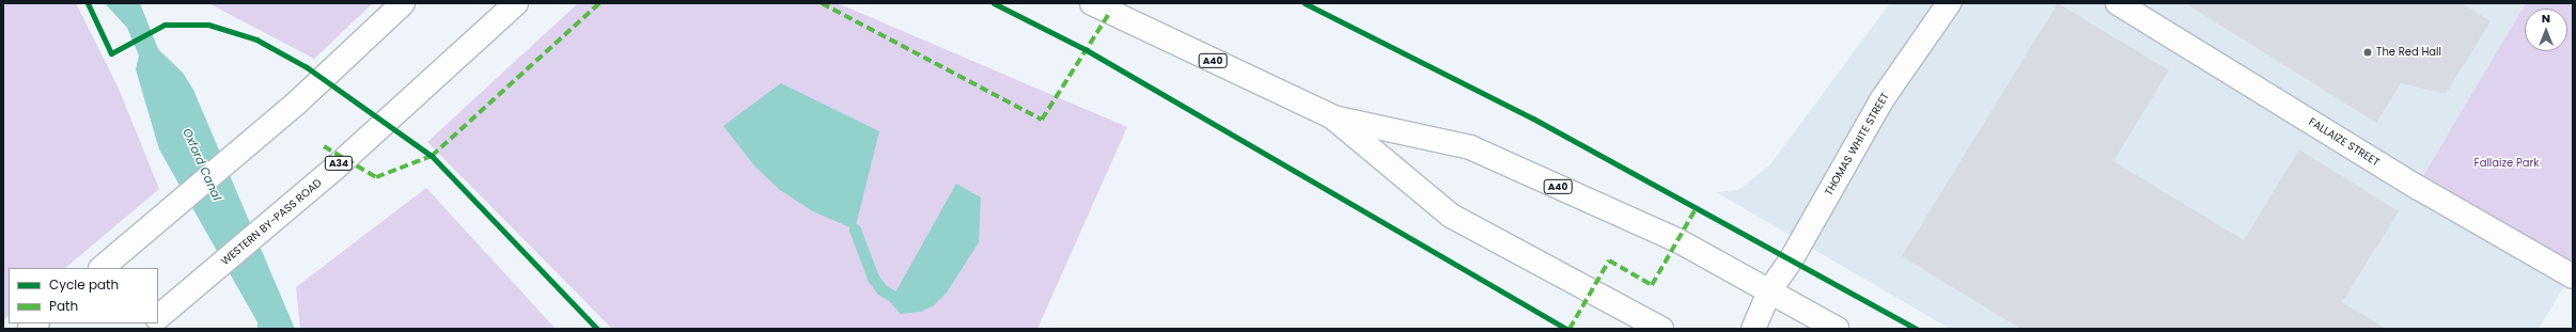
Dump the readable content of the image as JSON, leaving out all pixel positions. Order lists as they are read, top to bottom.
{
  "streets": {
    "main road": [
      "A40",
      "FALLAIZE STREET",
      "THOMAS WHITE STREET",
      "A34",
      "WESTERN BY-PASS ROAD"
    ]
  },
  "crossings": [
    ["A40", "THOMAS WHITE STREET"]
  ],
  "water": ["Oxford Canal"],
  "parks": ["Fallaize Park"],
  "places": ["The Red Hall"],
  "legend": ["Cycle path", "Path"],
  "north": "top"
}
